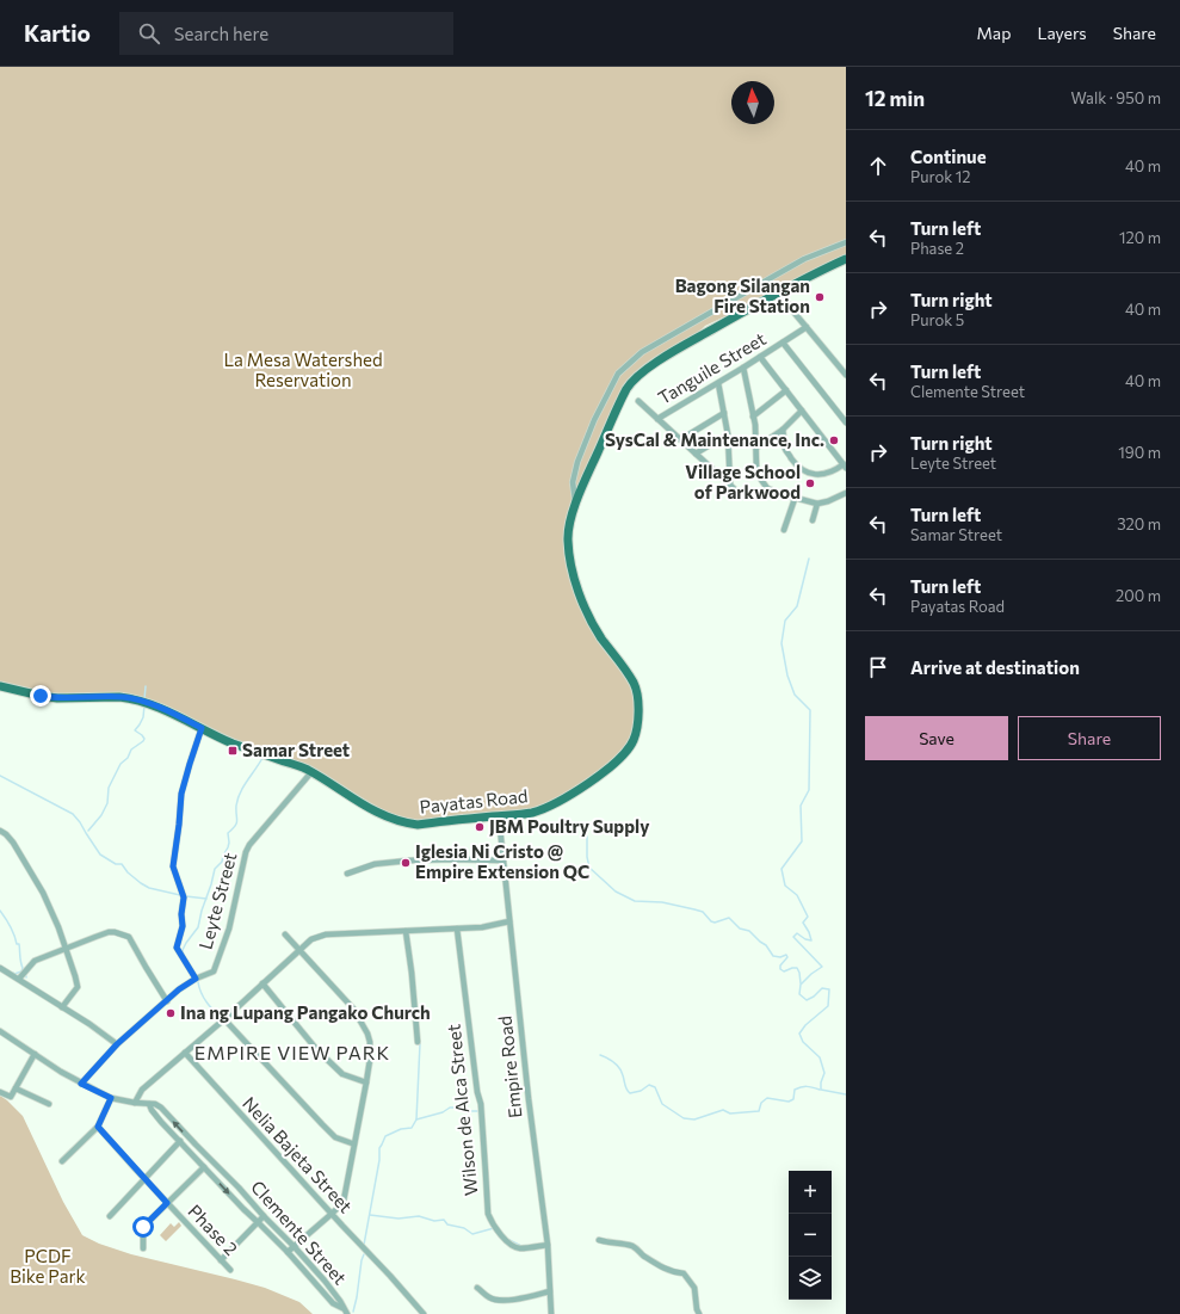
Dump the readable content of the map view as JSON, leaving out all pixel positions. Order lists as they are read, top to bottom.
{
  "streets": {
    "main road": ["Payatas Road"],
    "street": [
      "Tanguile Street",
      "Leyte Street",
      "Empire Road",
      "Wilson de Alca Street",
      "Nelia Bajeta Street",
      "Phase 2",
      "Clemente Street"
    ]
  },
  "crossings": [
    ["Payatas Road", "Leyte Street"],
    ["Payatas Road", "Empire Road"],
    ["Leyte Street", "Clemente Street"],
    ["Empire Road", "Wilson de Alca Street"]
  ],
  "districts": ["EMPIRE VIEW PARK"],
  "parks": ["La Mesa Watershed Reservation", "PCDF Bike Park"],
  "places": {
    "other": [
      "Bagong Silangan Fire Station",
      "SysCal & Maintenance, Inc.",
      "Village School of Parkwood",
      "JBM Poultry Supply",
      "Iglesia Ni Cristo @ Empire Extension QC",
      "Ina ng Lupang Pangako Church"
    ],
    "transit": ["Samar Street"]
  },
  "north": "top",
  "page": {
    "header": "Kartio",
    "search": "Search here",
    "nav": ["Map", "Layers", "Share"],
    "heading": ["12 min", "Walk · 950 m"],
    "list": [
      ["Continue", "Purok 12", "40 m"],
      ["Turn left", "Phase 2", "120 m"],
      ["Turn right", "Purok 5", "40 m"],
      ["Turn left", "Clemente Street", "40 m"],
      ["Turn right", "Leyte Street", "190 m"],
      ["Turn left", "Samar Street", "320 m"],
      ["Turn left", "Payatas Road", "200 m"],
      "Arrive at destination"
    ],
    "buttons": ["Save", "Share"],
    "map_buttons": ["+", "−"]
  }
}
